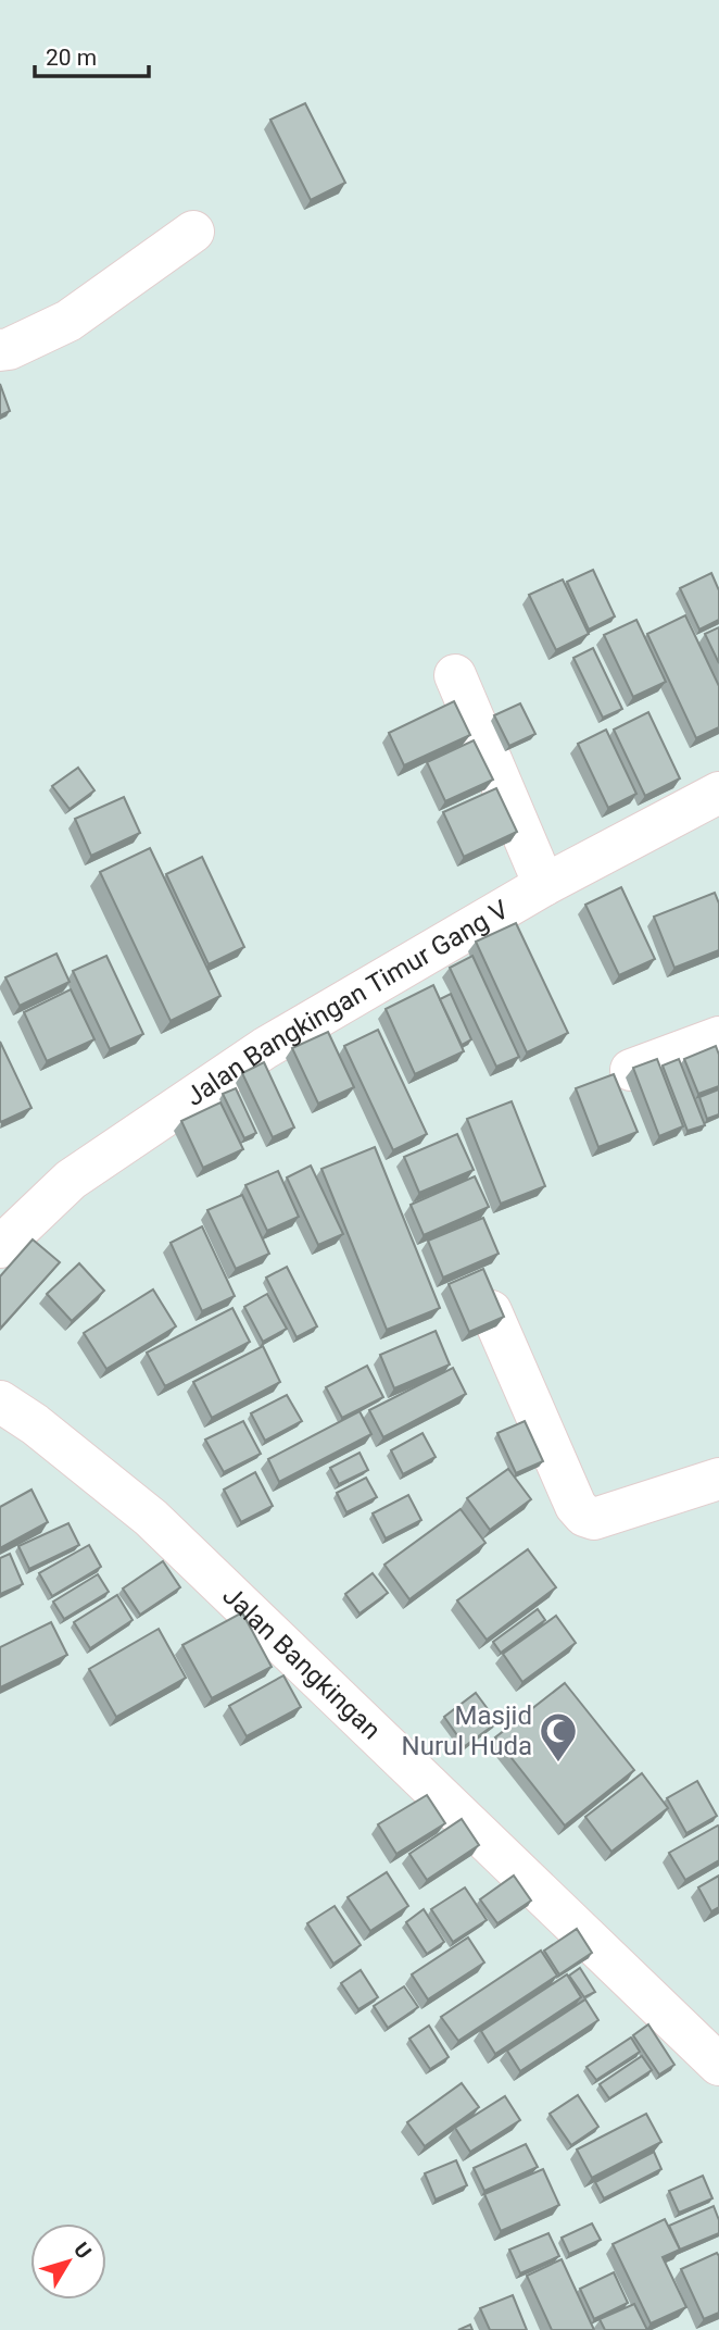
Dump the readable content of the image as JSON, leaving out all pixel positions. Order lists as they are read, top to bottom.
{
  "streets": {
    "street": ["Jalan Bangkingan Timur Gang V", "Jalan Bangkingan"]
  },
  "places": {
    "mosque": ["Masjid Nurul Huda"]
  },
  "scale_bar": "20 m",
  "north": "top right"
}
